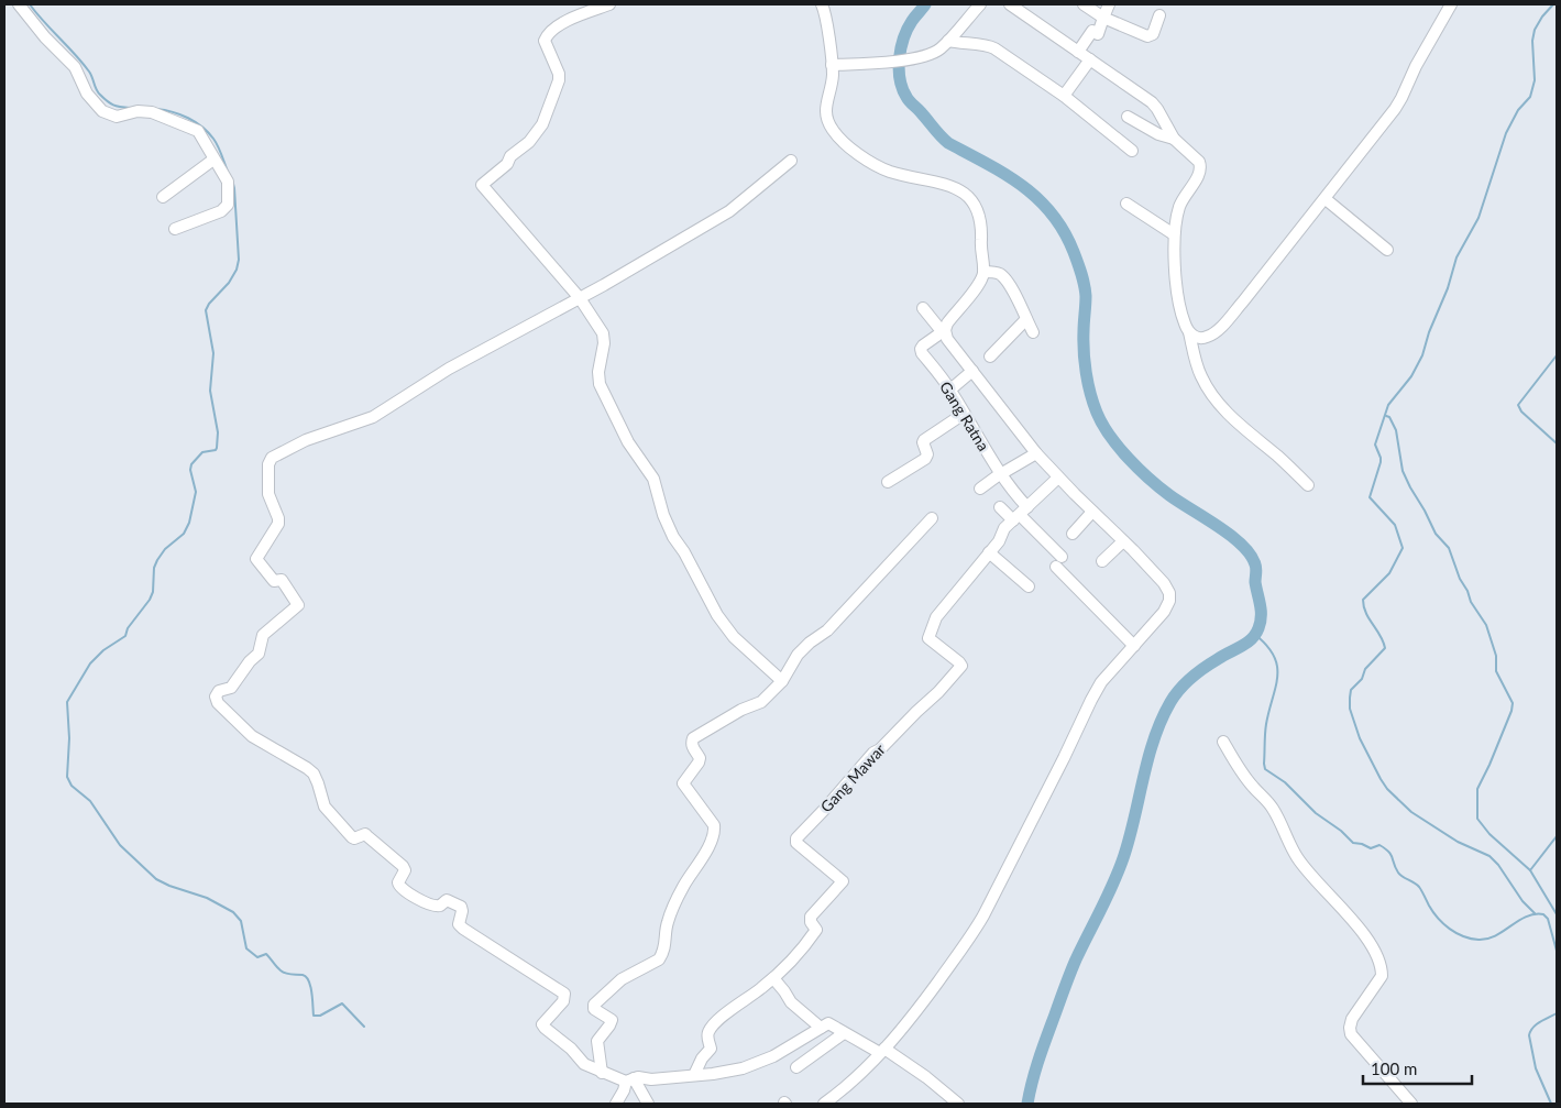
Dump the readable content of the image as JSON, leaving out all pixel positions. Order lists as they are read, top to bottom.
{
  "streets": {
    "street": ["Gang Ratna", "Gang Mawar"]
  },
  "crossings": [
    ["Gang Ratna", "Gang Mawar"]
  ],
  "scale_bar": "100 m"
}
